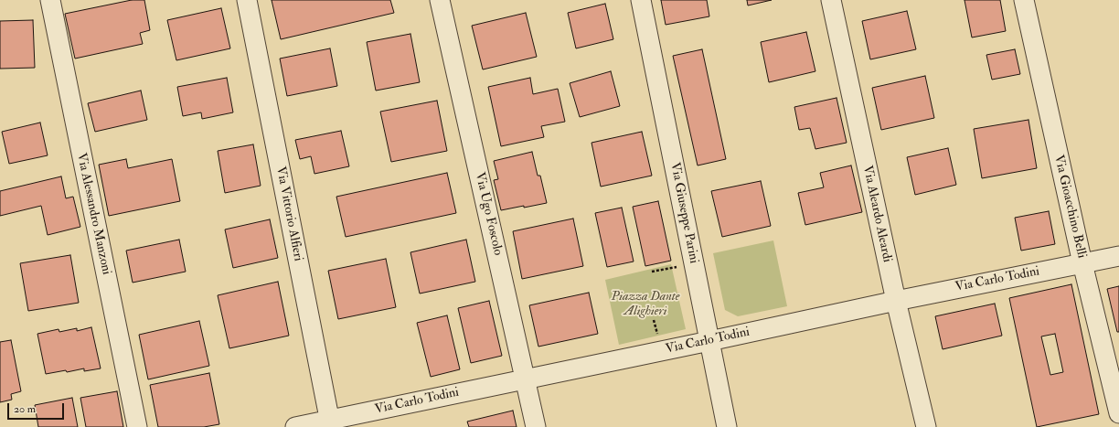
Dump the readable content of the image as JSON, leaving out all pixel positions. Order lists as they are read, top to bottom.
{
  "streets": {
    "street": [
      "Via Gioacchino Belli",
      "Via Giuseppe Parini",
      "Via Alessandro Manzoni",
      "Via Vittorio Alfieri",
      "Via Ugo Foscolo",
      "Via Aleardo Aleardi",
      "Via Carlo Todini"
    ]
  },
  "crossings": [
    ["Via Gioacchino Belli", "Via Carlo Todini"],
    ["Via Giuseppe Parini", "Via Carlo Todini"],
    ["Via Vittorio Alfieri", "Via Carlo Todini"],
    ["Via Ugo Foscolo", "Via Carlo Todini"],
    ["Via Aleardo Aleardi", "Via Carlo Todini"]
  ],
  "parks": ["Piazza Dante Alighieri"],
  "scale_bar": "20 m"
}
